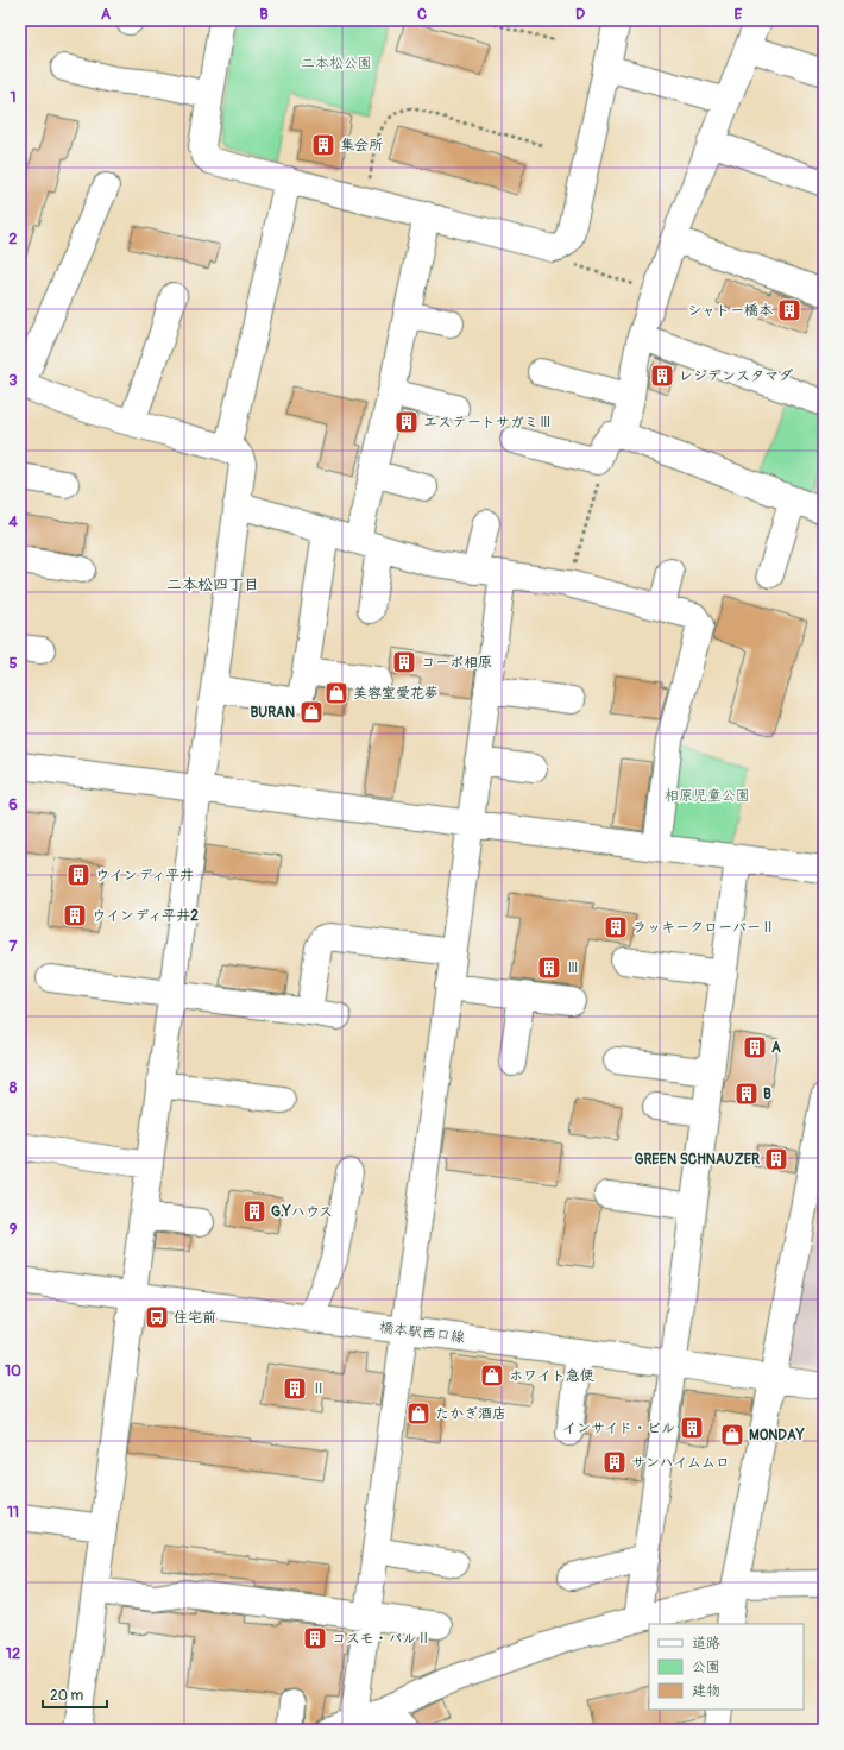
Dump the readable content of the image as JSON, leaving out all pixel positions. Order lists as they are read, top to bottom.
{
  "streets": {
    "street": ["橋本駅西口線"]
  },
  "districts": ["二本松四丁目"],
  "parks": ["二本松公園", "相原児童公園"],
  "places": {
    "building": [
      "集会所",
      "シャトー橋本",
      "レジデンスタマダ",
      "エステートサガミⅢ",
      "コーポ相原",
      "ウインディ平井",
      "ウインディ平井2",
      "ラッキークローバーⅡ",
      "Ⅲ",
      "A",
      "B",
      "GREEN SCHNAUZER",
      "G.Yハウス",
      "Ⅱ",
      "インサイド・ビル",
      "サンハイムムロ",
      "コスモ・パルⅡ"
    ],
    "shop": [
      "美容室愛花夢",
      "BURAN",
      "ホワイト急便",
      "たかぎ酒店",
      "MONDAY"
    ],
    "bus stop": ["住宅前"]
  },
  "legend": ["道路", "公園", "建物"],
  "scale_bar": "20 m",
  "grid": {
    "columns": [
      "A",
      "B",
      "C",
      "D",
      "E"
    ],
    "rows": [
      "1",
      "2",
      "3",
      "4",
      "5",
      "6",
      "7",
      "8",
      "9",
      "10",
      "11",
      "12"
    ]
  }
}
